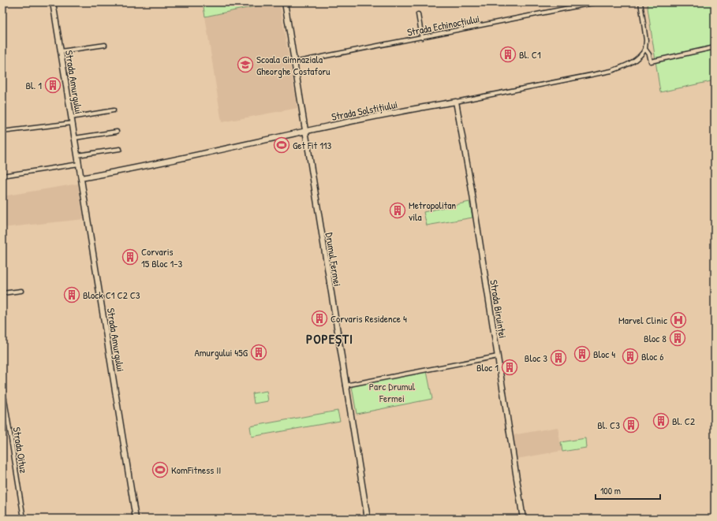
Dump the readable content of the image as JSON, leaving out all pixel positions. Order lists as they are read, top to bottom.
{
  "streets": {
    "street": [
      "Strada Echinocțiului",
      "Strada Amurgului",
      "Strada Solstițiului",
      "Drumul Fermei",
      "Strada Biruinței",
      "Strada Oituz"
    ]
  },
  "crossings": [
    ["Strada Echinocțiului", "Drumul Fermei"],
    ["Strada Amurgului", "Strada Solstițiului"],
    ["Strada Solstițiului", "Drumul Fermei"],
    ["Strada Solstițiului", "Strada Biruinței"]
  ],
  "districts": ["POPEȘTI"],
  "parks": ["Parc Drumul Fermei"],
  "places": {
    "building": [
      "Bl. C1",
      "Bl. 1",
      "Metropolitan vila",
      "Corvaris 15 Bloc 1-3",
      "Block C1 C2 C3",
      "Corvaris Residence 4",
      "Bloc 8",
      "Amurgului 45G",
      "Bloc 4",
      "Bloc 6",
      "Bloc 3",
      "Bloc 1",
      "Bl. C2",
      "Bl. C3"
    ],
    "school or university": ["Scoala Gimnaziala Gheorghe Costaforu"],
    "sports": ["Get Fit 113", "KomFitness II"],
    "hospital": ["Marvel Clinic"]
  },
  "scale_bar": "100 m"
}
